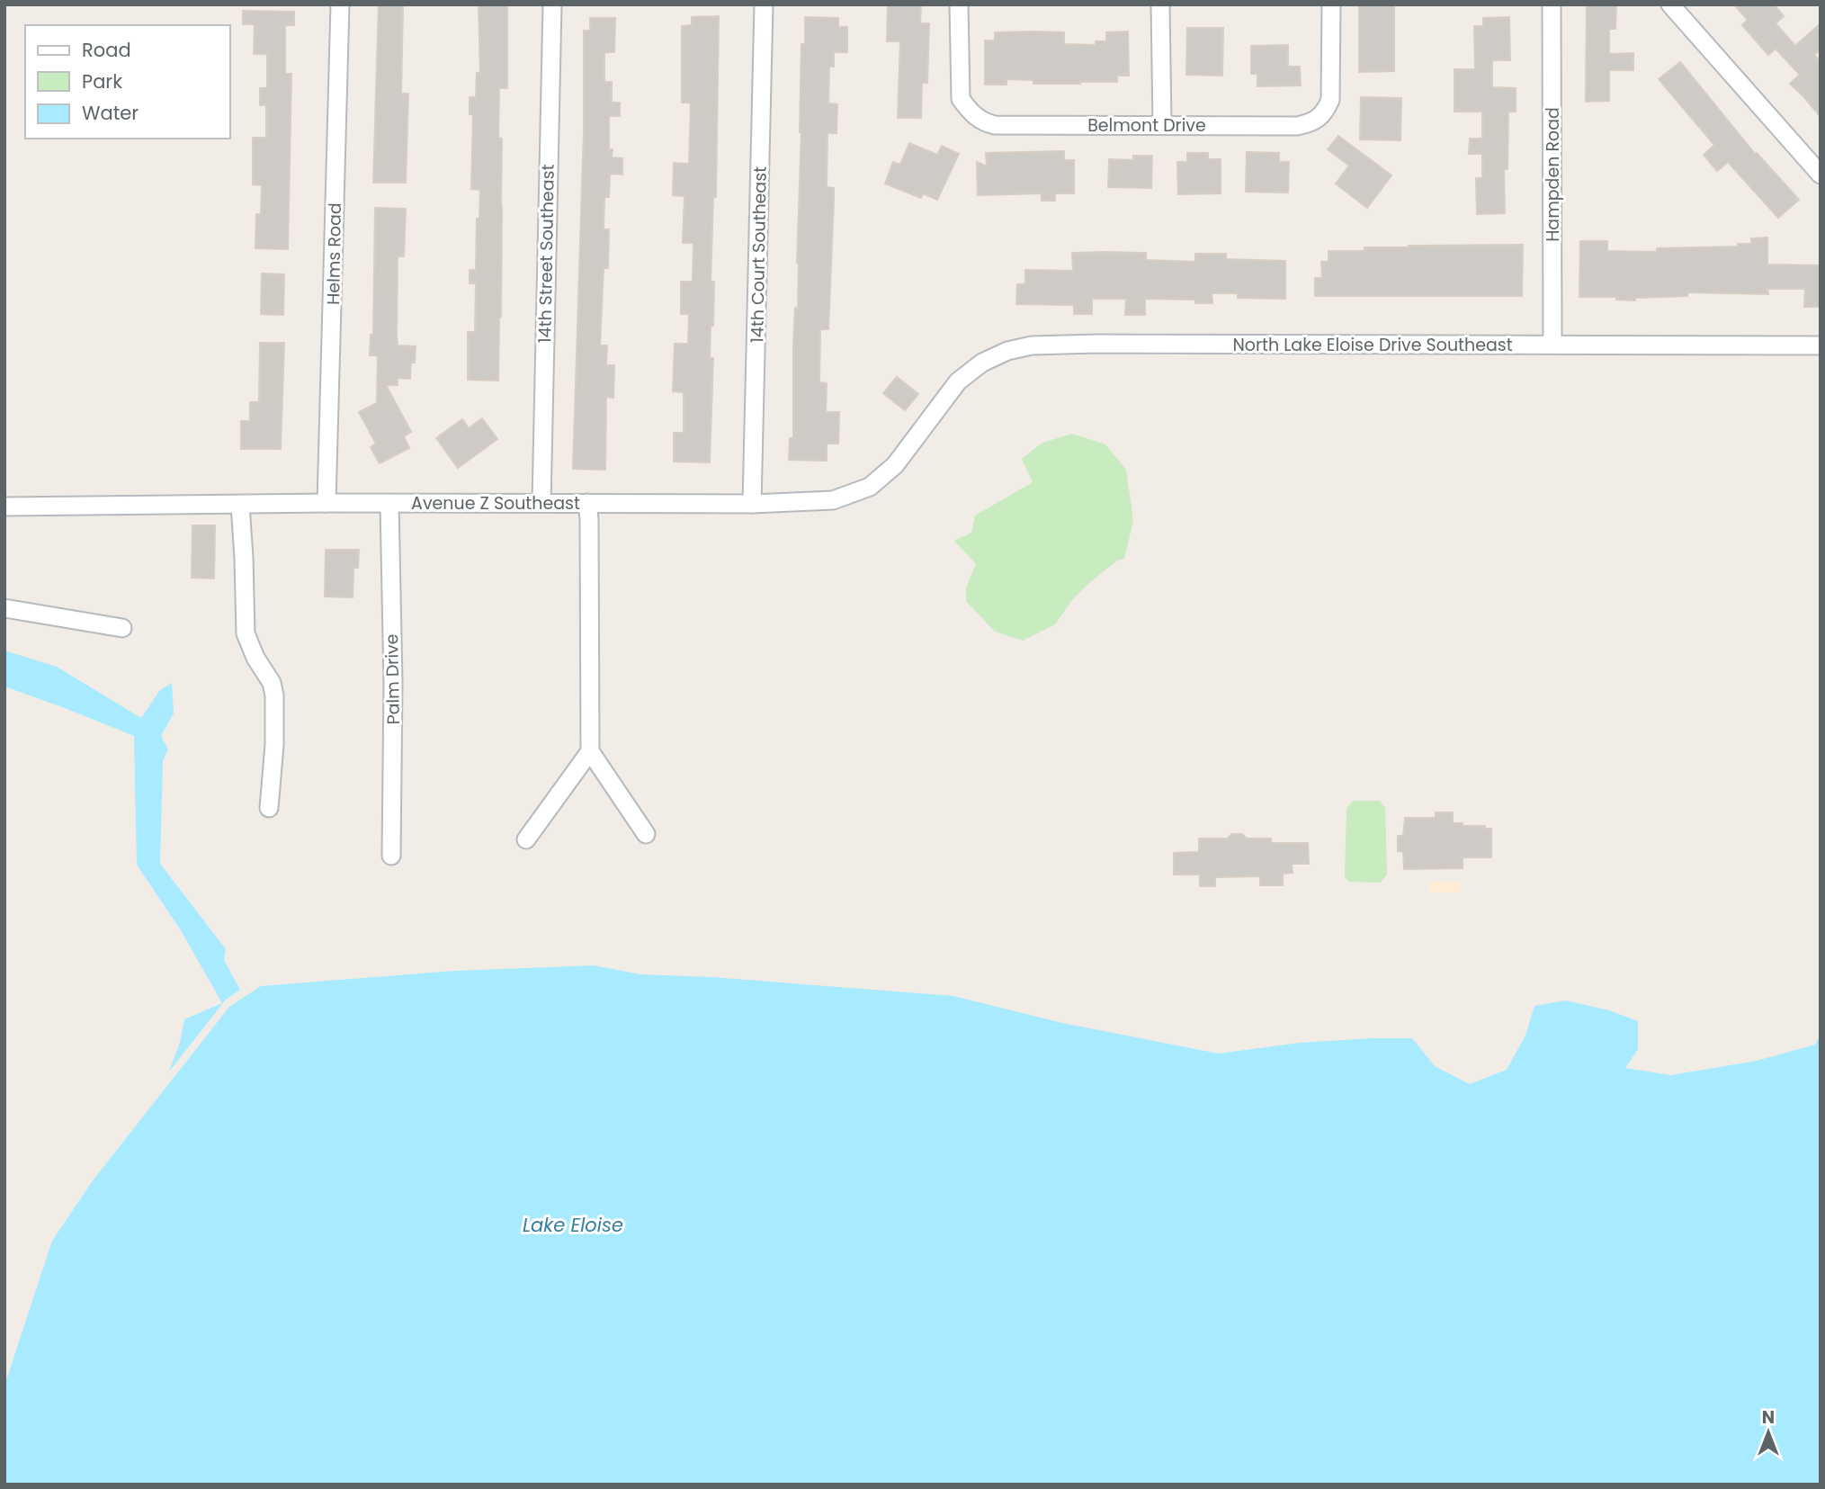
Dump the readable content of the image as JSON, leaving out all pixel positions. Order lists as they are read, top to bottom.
{
  "streets": {
    "street": [
      "Belmont Drive",
      "Hampden Road",
      "Helms Road",
      "14th Street Southeast",
      "14th Court Southeast",
      "North Lake Eloise Drive Southeast",
      "Avenue Z Southeast",
      "Palm Drive"
    ]
  },
  "crossings": [
    ["Hampden Road", "North Lake Eloise Drive Southeast"],
    ["Helms Road", "Avenue Z Southeast"],
    ["14th Street Southeast", "Avenue Z Southeast"],
    ["14th Court Southeast", "Avenue Z Southeast"],
    ["North Lake Eloise Drive Southeast", "Avenue Z Southeast"],
    ["Avenue Z Southeast", "Palm Drive"]
  ],
  "water": ["Lake Eloise"],
  "legend": ["Road", "Park", "Water"],
  "north": "top"
}
